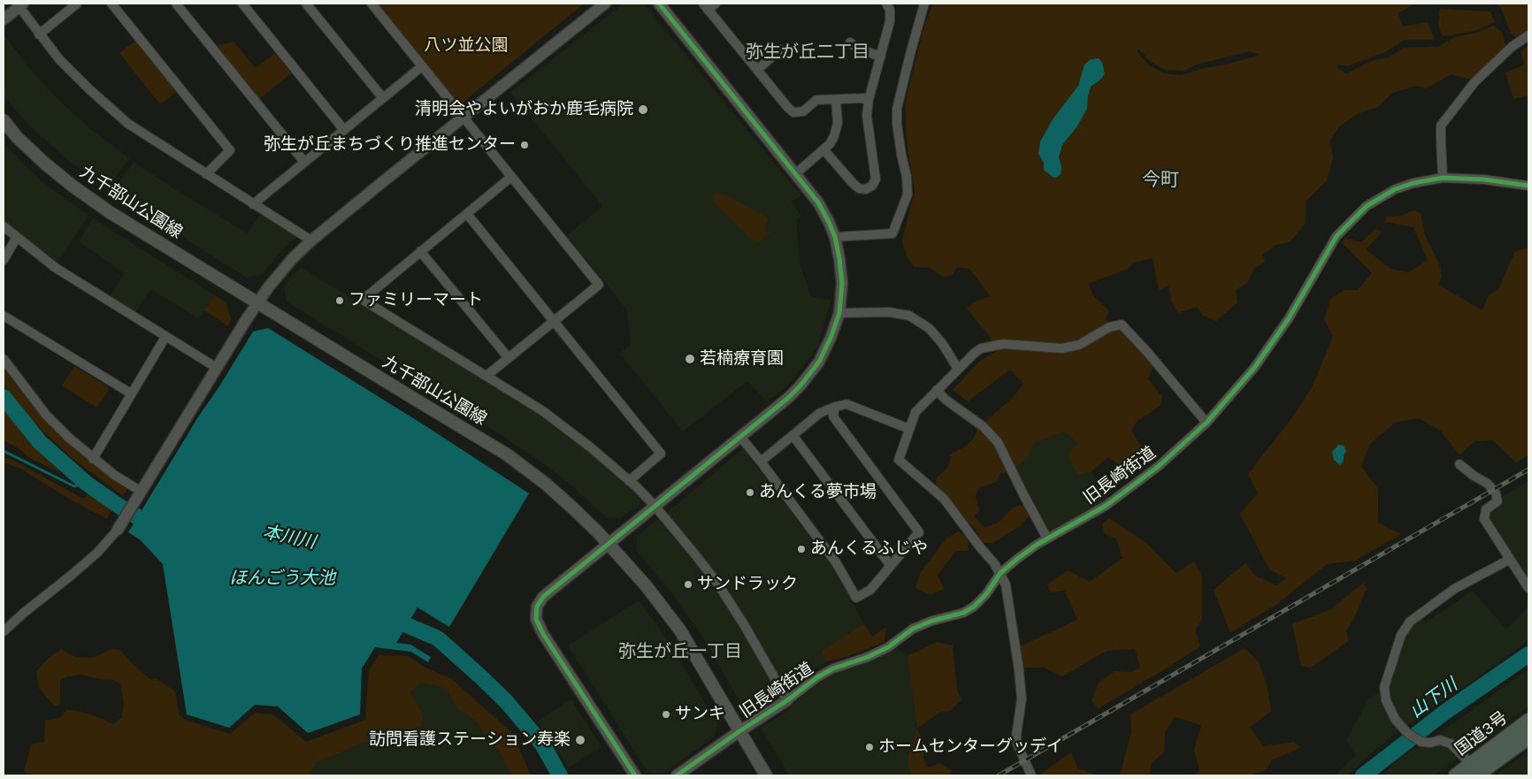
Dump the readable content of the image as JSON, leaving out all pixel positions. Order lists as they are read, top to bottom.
{
  "streets": {
    "highway": ["国道3号"],
    "main road": ["九千部山公園線"],
    "street": ["旧長崎街道"]
  },
  "crossings": [
    ["九千部山公園線", "旧長崎街道"]
  ],
  "districts": ["弥生が丘二丁目", "今町", "弥生が丘一丁目"],
  "water": ["本川川", "ほんごう大池", "山下川"],
  "parks": ["八ツ並公園"],
  "places": [
    "清明会やよいがおか鹿毛病院",
    "弥生が丘まちづくり推進センター",
    "ファミリーマート",
    "若楠療育園",
    "あんくる夢市場",
    "あんくるふじや",
    "サンドラック",
    "サンキ",
    "訪問看護ステーション寿楽",
    "ホームセンターグッデイ"
  ]
}
